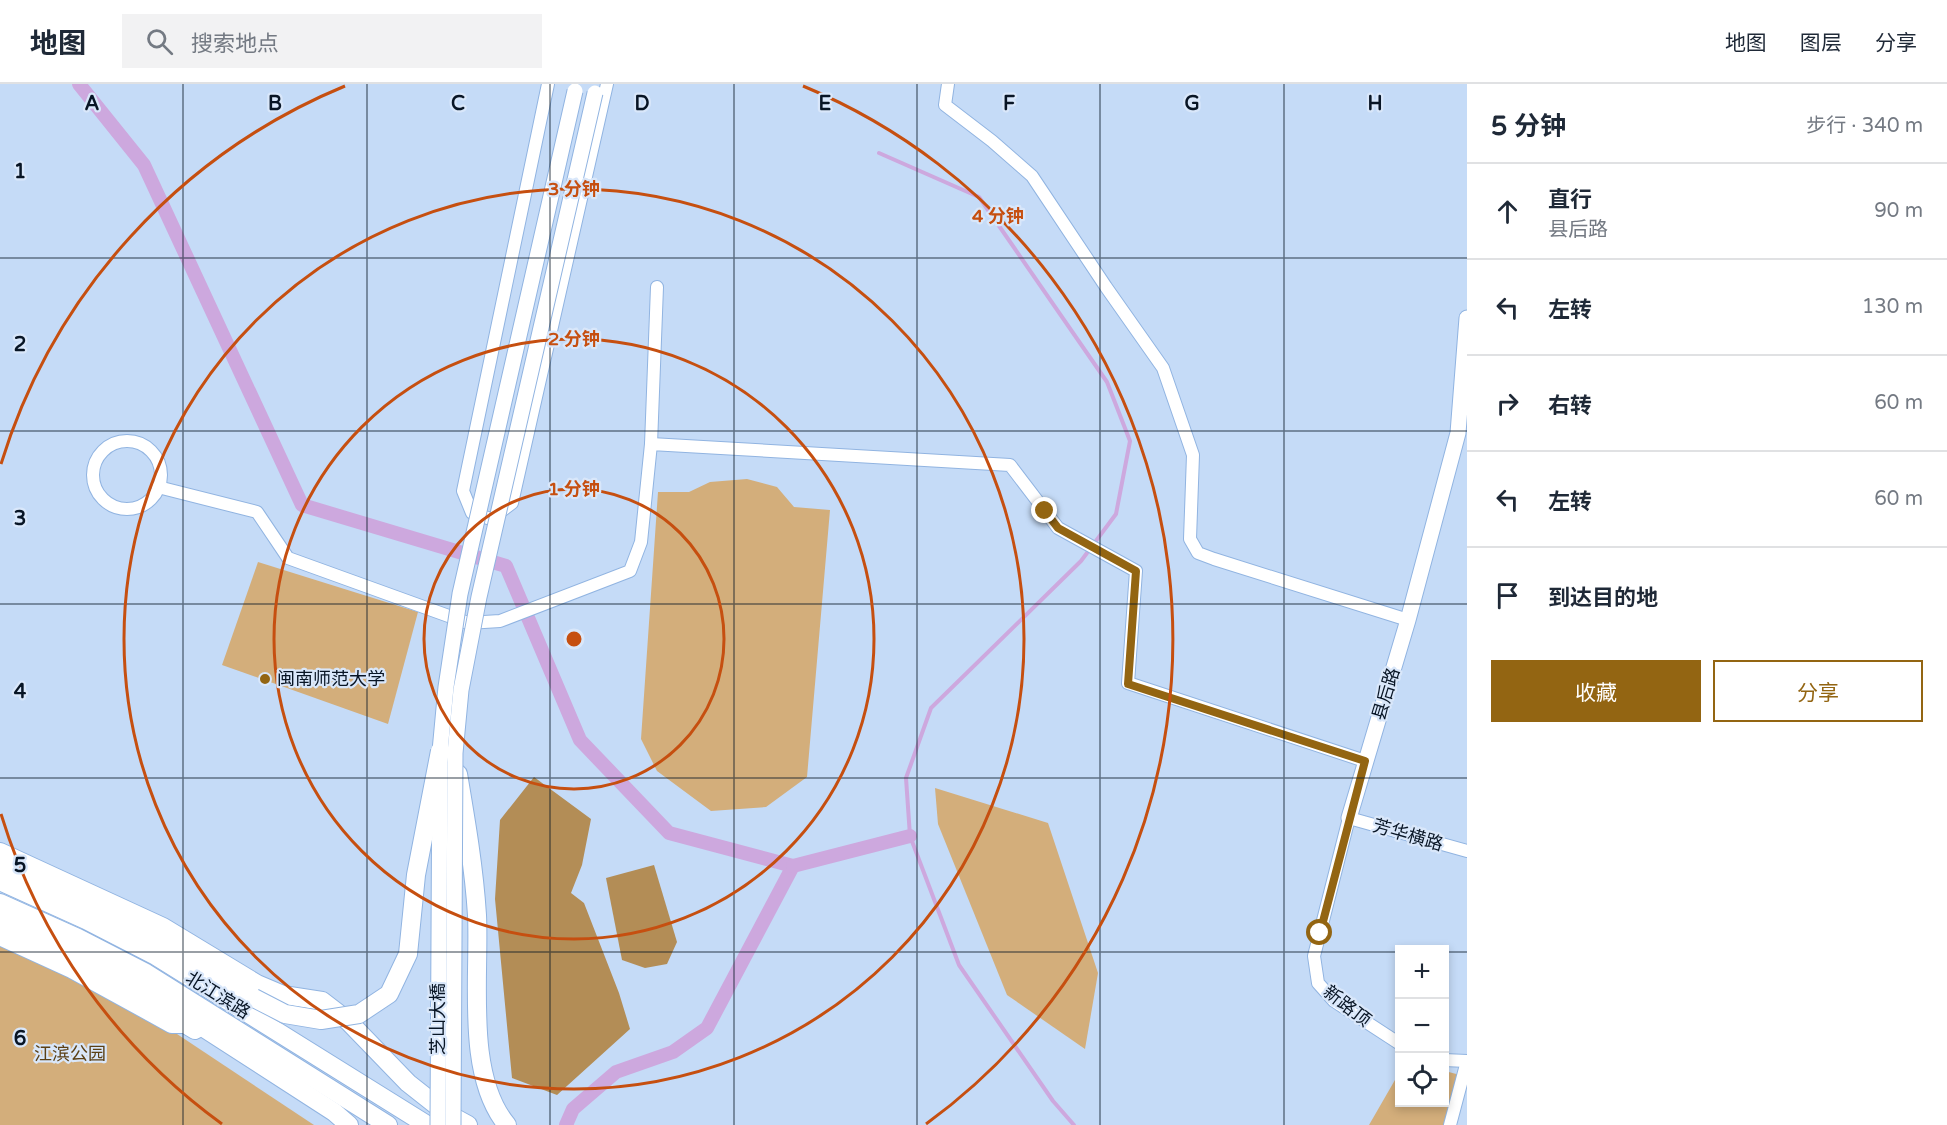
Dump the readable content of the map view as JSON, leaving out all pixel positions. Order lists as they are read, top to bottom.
{
  "streets": {
    "main road": ["北江滨路"],
    "street": [
      "县后路",
      "芳华横路",
      "新路顶",
      "芝山大橋"
    ]
  },
  "crossings": [
    ["县后路", "芳华横路"],
    ["县后路", "新路顶"]
  ],
  "parks": ["江滨公园"],
  "places": ["闽南师范大学"],
  "page": {
    "header": "地图",
    "search": "搜索地点",
    "nav": ["地图", "图层", "分享"],
    "heading": ["5 分钟", "步行 · 340 m"],
    "list": [
      ["直行", "县后路", "90 m"],
      ["左转", "130 m"],
      ["右转", "60 m"],
      ["左转", "60 m"],
      "到达目的地"
    ],
    "buttons": ["收藏", "分享"],
    "map_buttons": ["+", "−"]
  },
  "grid": {
    "columns": [
      "A",
      "B",
      "C",
      "D",
      "E",
      "F",
      "G",
      "H"
    ],
    "rows": [
      "1",
      "2",
      "3",
      "4",
      "5",
      "6"
    ]
  },
  "rings": [
    "3 分钟",
    "4 分钟",
    "2 分钟",
    "1 分钟"
  ]
}
